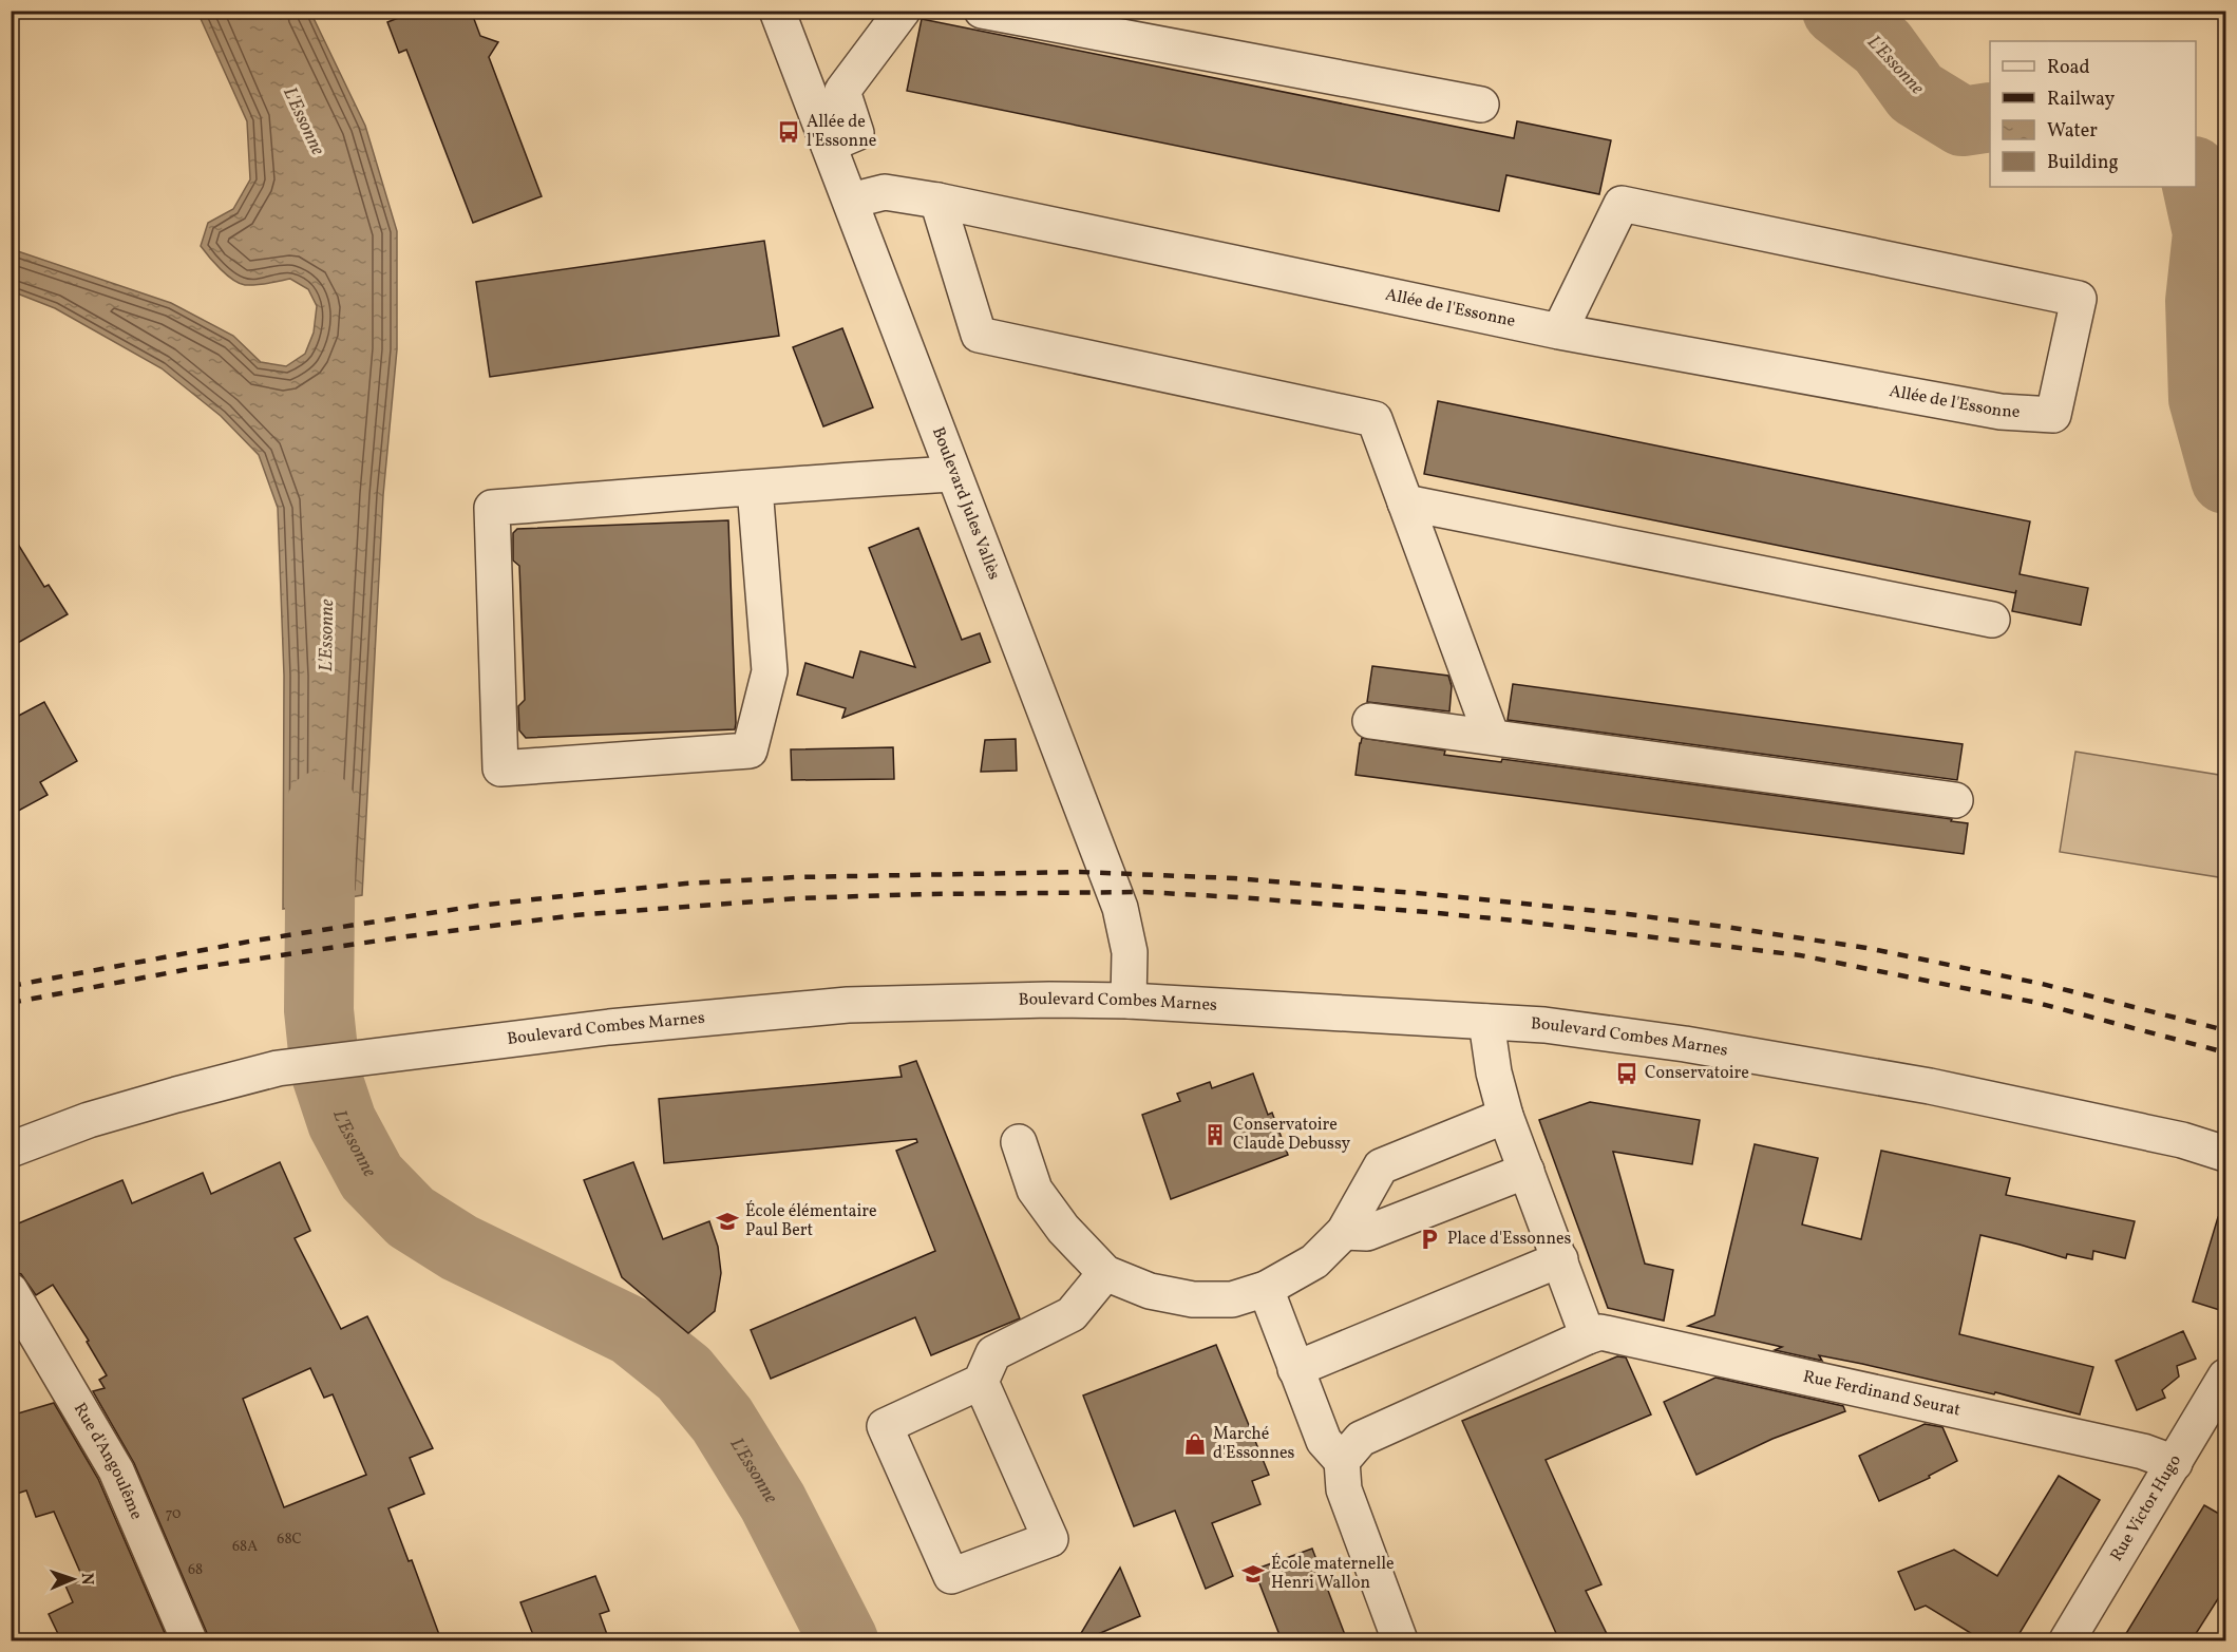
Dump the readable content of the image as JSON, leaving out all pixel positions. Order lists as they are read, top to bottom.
{
  "streets": {
    "street": [
      "Allée de l'Essonne",
      "Boulevard Jules Vallès",
      "Boulevard Combes Marnes",
      "Rue Ferdinand Seurat",
      "Rue d'Angoulême",
      "Rue Victor Hugo"
    ]
  },
  "crossings": [
    ["Allée de l'Essonne", "Boulevard Jules Vallès"],
    ["Boulevard Jules Vallès", "Boulevard Combes Marnes"],
    ["Rue Ferdinand Seurat", "Rue Victor Hugo"]
  ],
  "water": ["L'Essonne"],
  "places": {
    "bus stop": ["Allée de l'Essonne", "Conservatoire"],
    "building": ["Conservatoire Claude Debussy"],
    "school or university": ["École élémentaire Paul Bert", "École maternelle Henri Wallon"],
    "parking": ["Place d'Essonnes"],
    "shop": ["Marché d'Essonnes"]
  },
  "house_numbers": [
    "70",
    "68C",
    "68A",
    "68"
  ],
  "legend": [
    "Road",
    "Railway",
    "Water",
    "Building"
  ],
  "north": "right"
}
